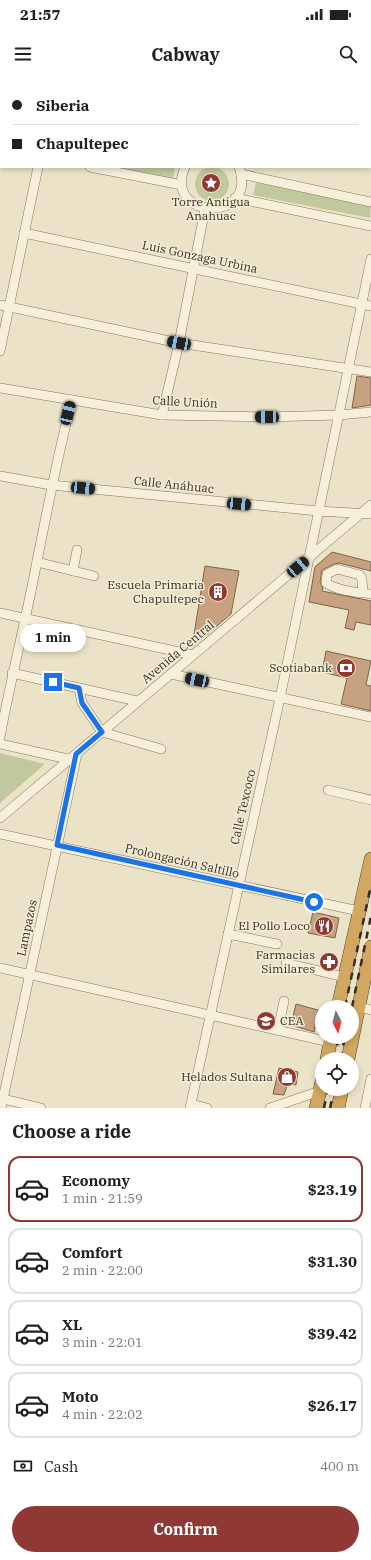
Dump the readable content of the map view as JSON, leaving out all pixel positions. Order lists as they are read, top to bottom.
{
  "streets": {
    "street": [
      "Luis Gonzaga Urbina",
      "Calle Unión",
      "Calle Anáhuac",
      "Avenida Central",
      "Calle Texcoco",
      "Prolongación Saltillo",
      "Lampazos"
    ]
  },
  "crossings": [
    ["Luis Gonzaga Urbina", "Calle Texcoco"],
    ["Calle Unión", "Calle Texcoco"],
    ["Calle Anáhuac", "Avenida Central"],
    ["Calle Anáhuac", "Calle Texcoco"],
    ["Avenida Central", "Calle Texcoco"],
    ["Avenida Central", "Lampazos"],
    ["Calle Texcoco", "Prolongación Saltillo"],
    ["Prolongación Saltillo", "Lampazos"]
  ],
  "places": {
    "place": ["Torre Antigua Anahuac"],
    "building": ["Escuela Primaria Chapultepec"],
    "bank": ["Scotiabank"],
    "restaurant": ["El Pollo Loco"],
    "pharmacy": ["Farmacias Similares"],
    "school or university": ["CEA"],
    "shop": ["Helados Sultana"]
  },
  "north": "bottom",
  "page": {
    "status": "21:57",
    "header": "Cabway",
    "banner": ["Siberia", "Chapultepec"],
    "bubble": "1 min",
    "heading": "Choose a ride",
    "list": [
      {
        "name": "Economy",
        "note": "1 min · 21:59",
        "value": "$23.19"
      },
      {
        "name": "Comfort",
        "note": "2 min · 22:00",
        "value": "$31.30"
      },
      {
        "name": "XL",
        "note": "3 min · 22:01",
        "value": "$39.42"
      },
      {
        "name": "Moto",
        "note": "4 min · 22:02",
        "value": "$26.17"
      }
    ],
    "pay": ["Cash", "400 m"],
    "buttons": "Confirm"
  }
}
